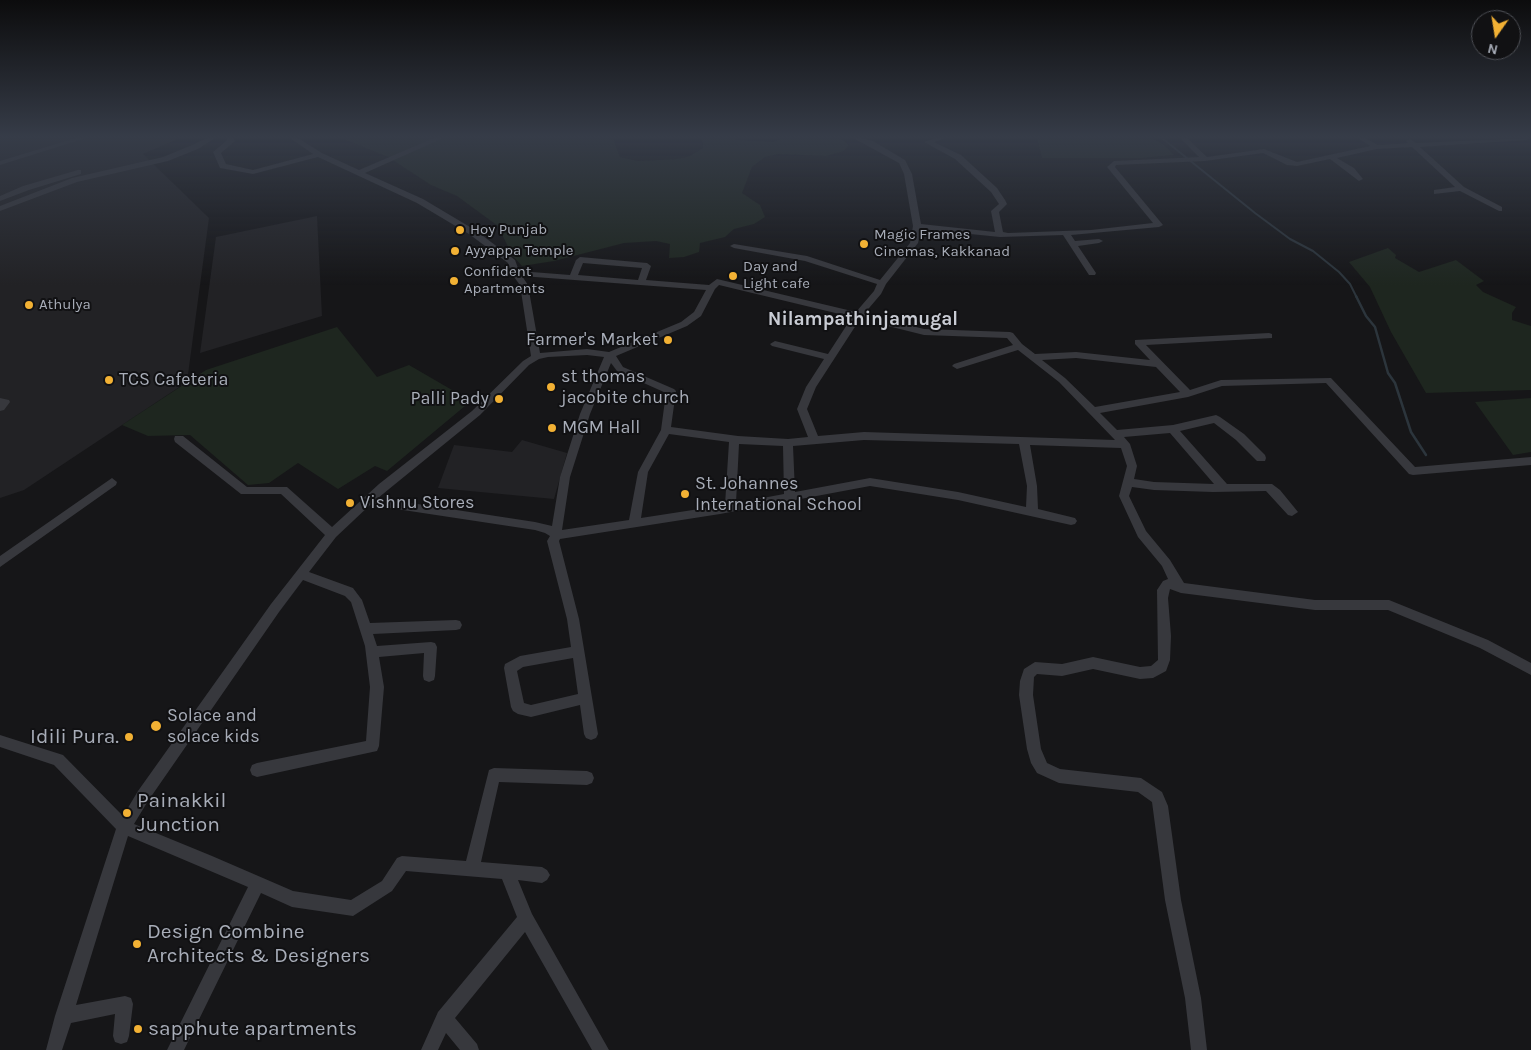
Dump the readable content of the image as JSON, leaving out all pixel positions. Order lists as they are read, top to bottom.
{
  "districts": ["Nilampathinjamugal"],
  "places": [
    "Hoy Punjab",
    "Magic Frames Cinemas, Kakkanad",
    "Ayyappa Temple",
    "Day and Light cafe",
    "Confident Apartments",
    "Athulya",
    "Farmer's Market",
    "TCS Cafeteria",
    "st thomas jacobite church",
    "Palli Pady",
    "MGM Hall",
    "St. Johannes International School",
    "Vishnu Stores",
    "Solace and solace kids",
    "Idili Pura.",
    "Painakkil Junction",
    "Design Combine Architects & Designers",
    "sapphute apartments"
  ],
  "north": "bottom"
}
